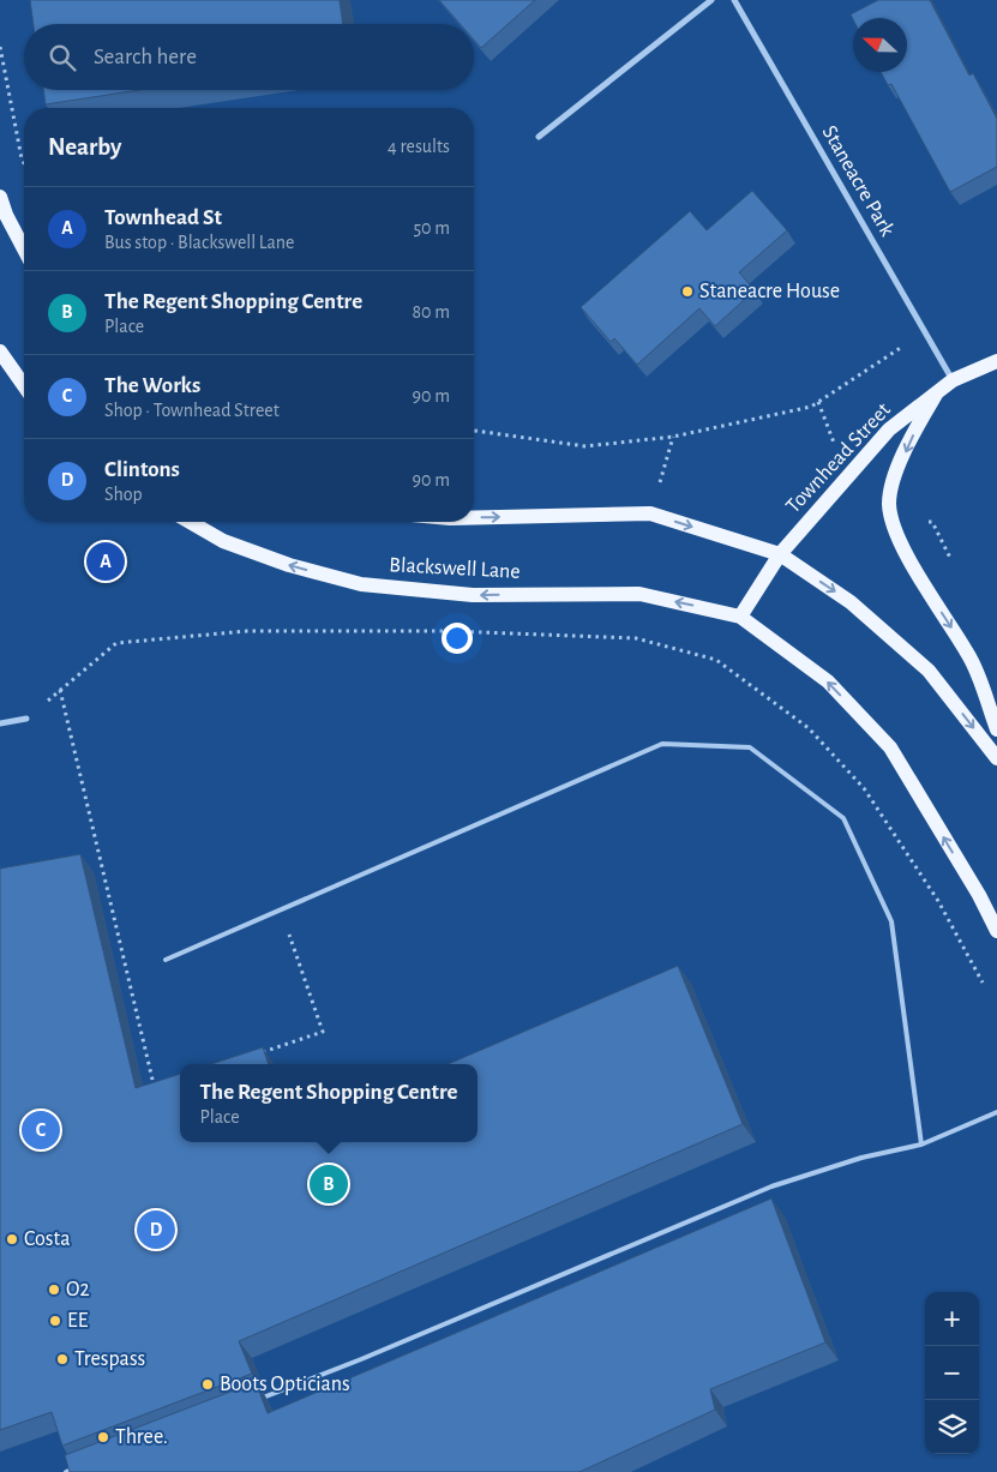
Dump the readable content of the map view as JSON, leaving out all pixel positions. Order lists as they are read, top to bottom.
{
  "streets": {
    "main road": ["Townhead Street", "Blackswell Lane"],
    "street": ["Staneacre Park"]
  },
  "crossings": [
    ["Staneacre Park", "Townhead Street"],
    ["Townhead Street", "Blackswell Lane"]
  ],
  "places": [
    "Staneacre House",
    "Costa",
    "O2",
    "EE",
    "Trespass",
    "Boots Opticians",
    "Three."
  ],
  "north": "left",
  "page": {
    "search": "Search here",
    "heading": ["Nearby", "4 results"],
    "list": [
      {
        "mark": "A",
        "name": "Townhead St",
        "note": "Bus stop · Blackswell Lane",
        "value": "50 m"
      },
      {
        "mark": "B",
        "name": "The Regent Shopping Centre",
        "note": "Place",
        "value": "80 m"
      },
      {
        "mark": "C",
        "name": "The Works",
        "note": "Shop · Townhead Street",
        "value": "90 m"
      },
      {
        "mark": "D",
        "name": "Clintons",
        "note": "Shop",
        "value": "90 m"
      }
    ],
    "pins": [
      "A",
      "C",
      "B",
      "D"
    ],
    "popup": ["The Regent Shopping Centre", "Place"],
    "map_buttons": ["+", "−"]
  }
}
